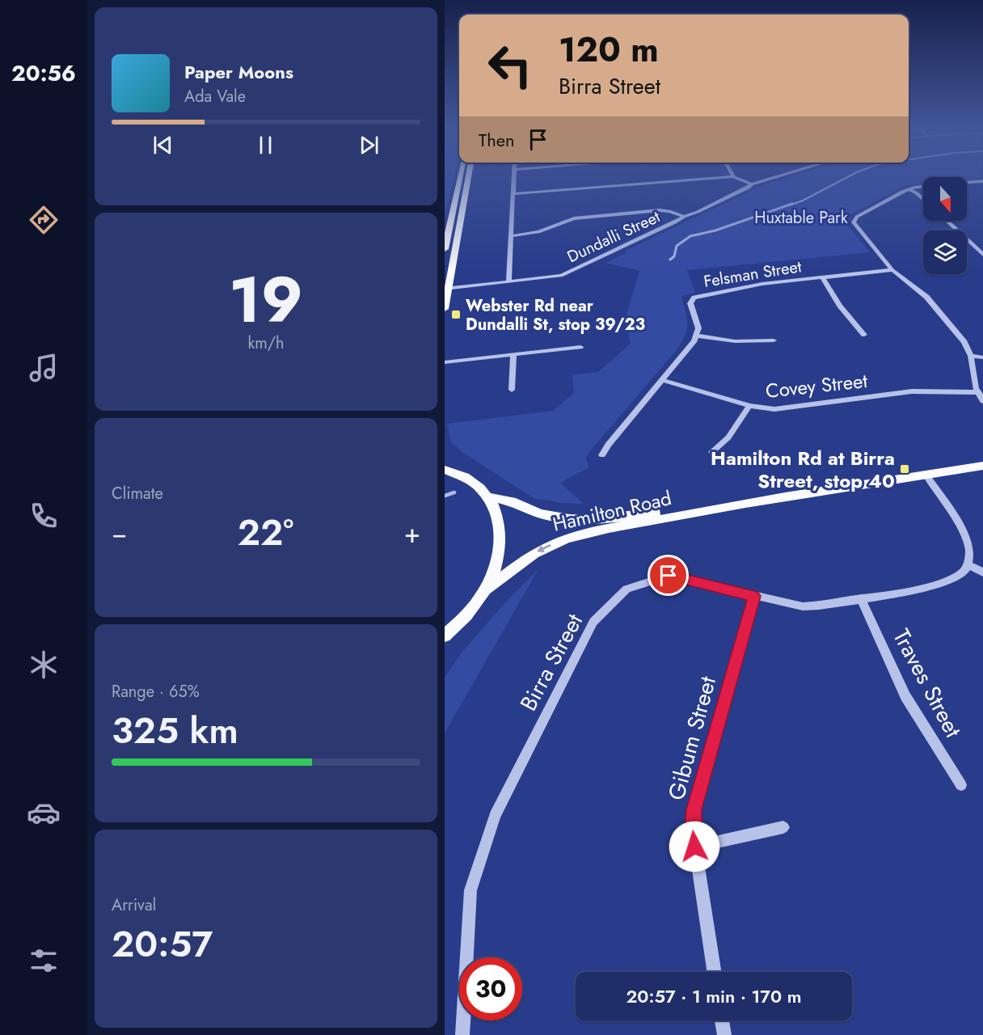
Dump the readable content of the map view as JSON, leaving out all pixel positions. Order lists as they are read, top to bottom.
{
  "streets": {
    "main road": ["Hamilton Road"],
    "street": [
      "Dundalli Street",
      "Felsman Street",
      "Covey Street",
      "Birra Street",
      "Traves Street",
      "Gibum Street"
    ]
  },
  "crossings": [
    ["Birra Street", "Traves Street"],
    ["Birra Street", "Gibum Street"]
  ],
  "parks": ["Huxtable Park"],
  "places": {
    "transit": ["Webster Rd near Dundalli St, stop 39/23", "Hamilton Rd at Birra Street, stop 40"]
  },
  "north": "bottom",
  "page": {
    "tabs": "20:56",
    "turn": ["120 m", "Birra Street"],
    "song": ["Paper Moons", "Ada Vale"],
    "then": "Then",
    "tile": [
      ["19", "km/h"],
      "Climate",
      ["Range · 65%", "325 km"],
      ["Arrival", "20:57"]
    ],
    "heat": ["−", "22°", "+"],
    "limit": "30",
    "trip": "20:57 · 1 min · 170 m"
  }
}
